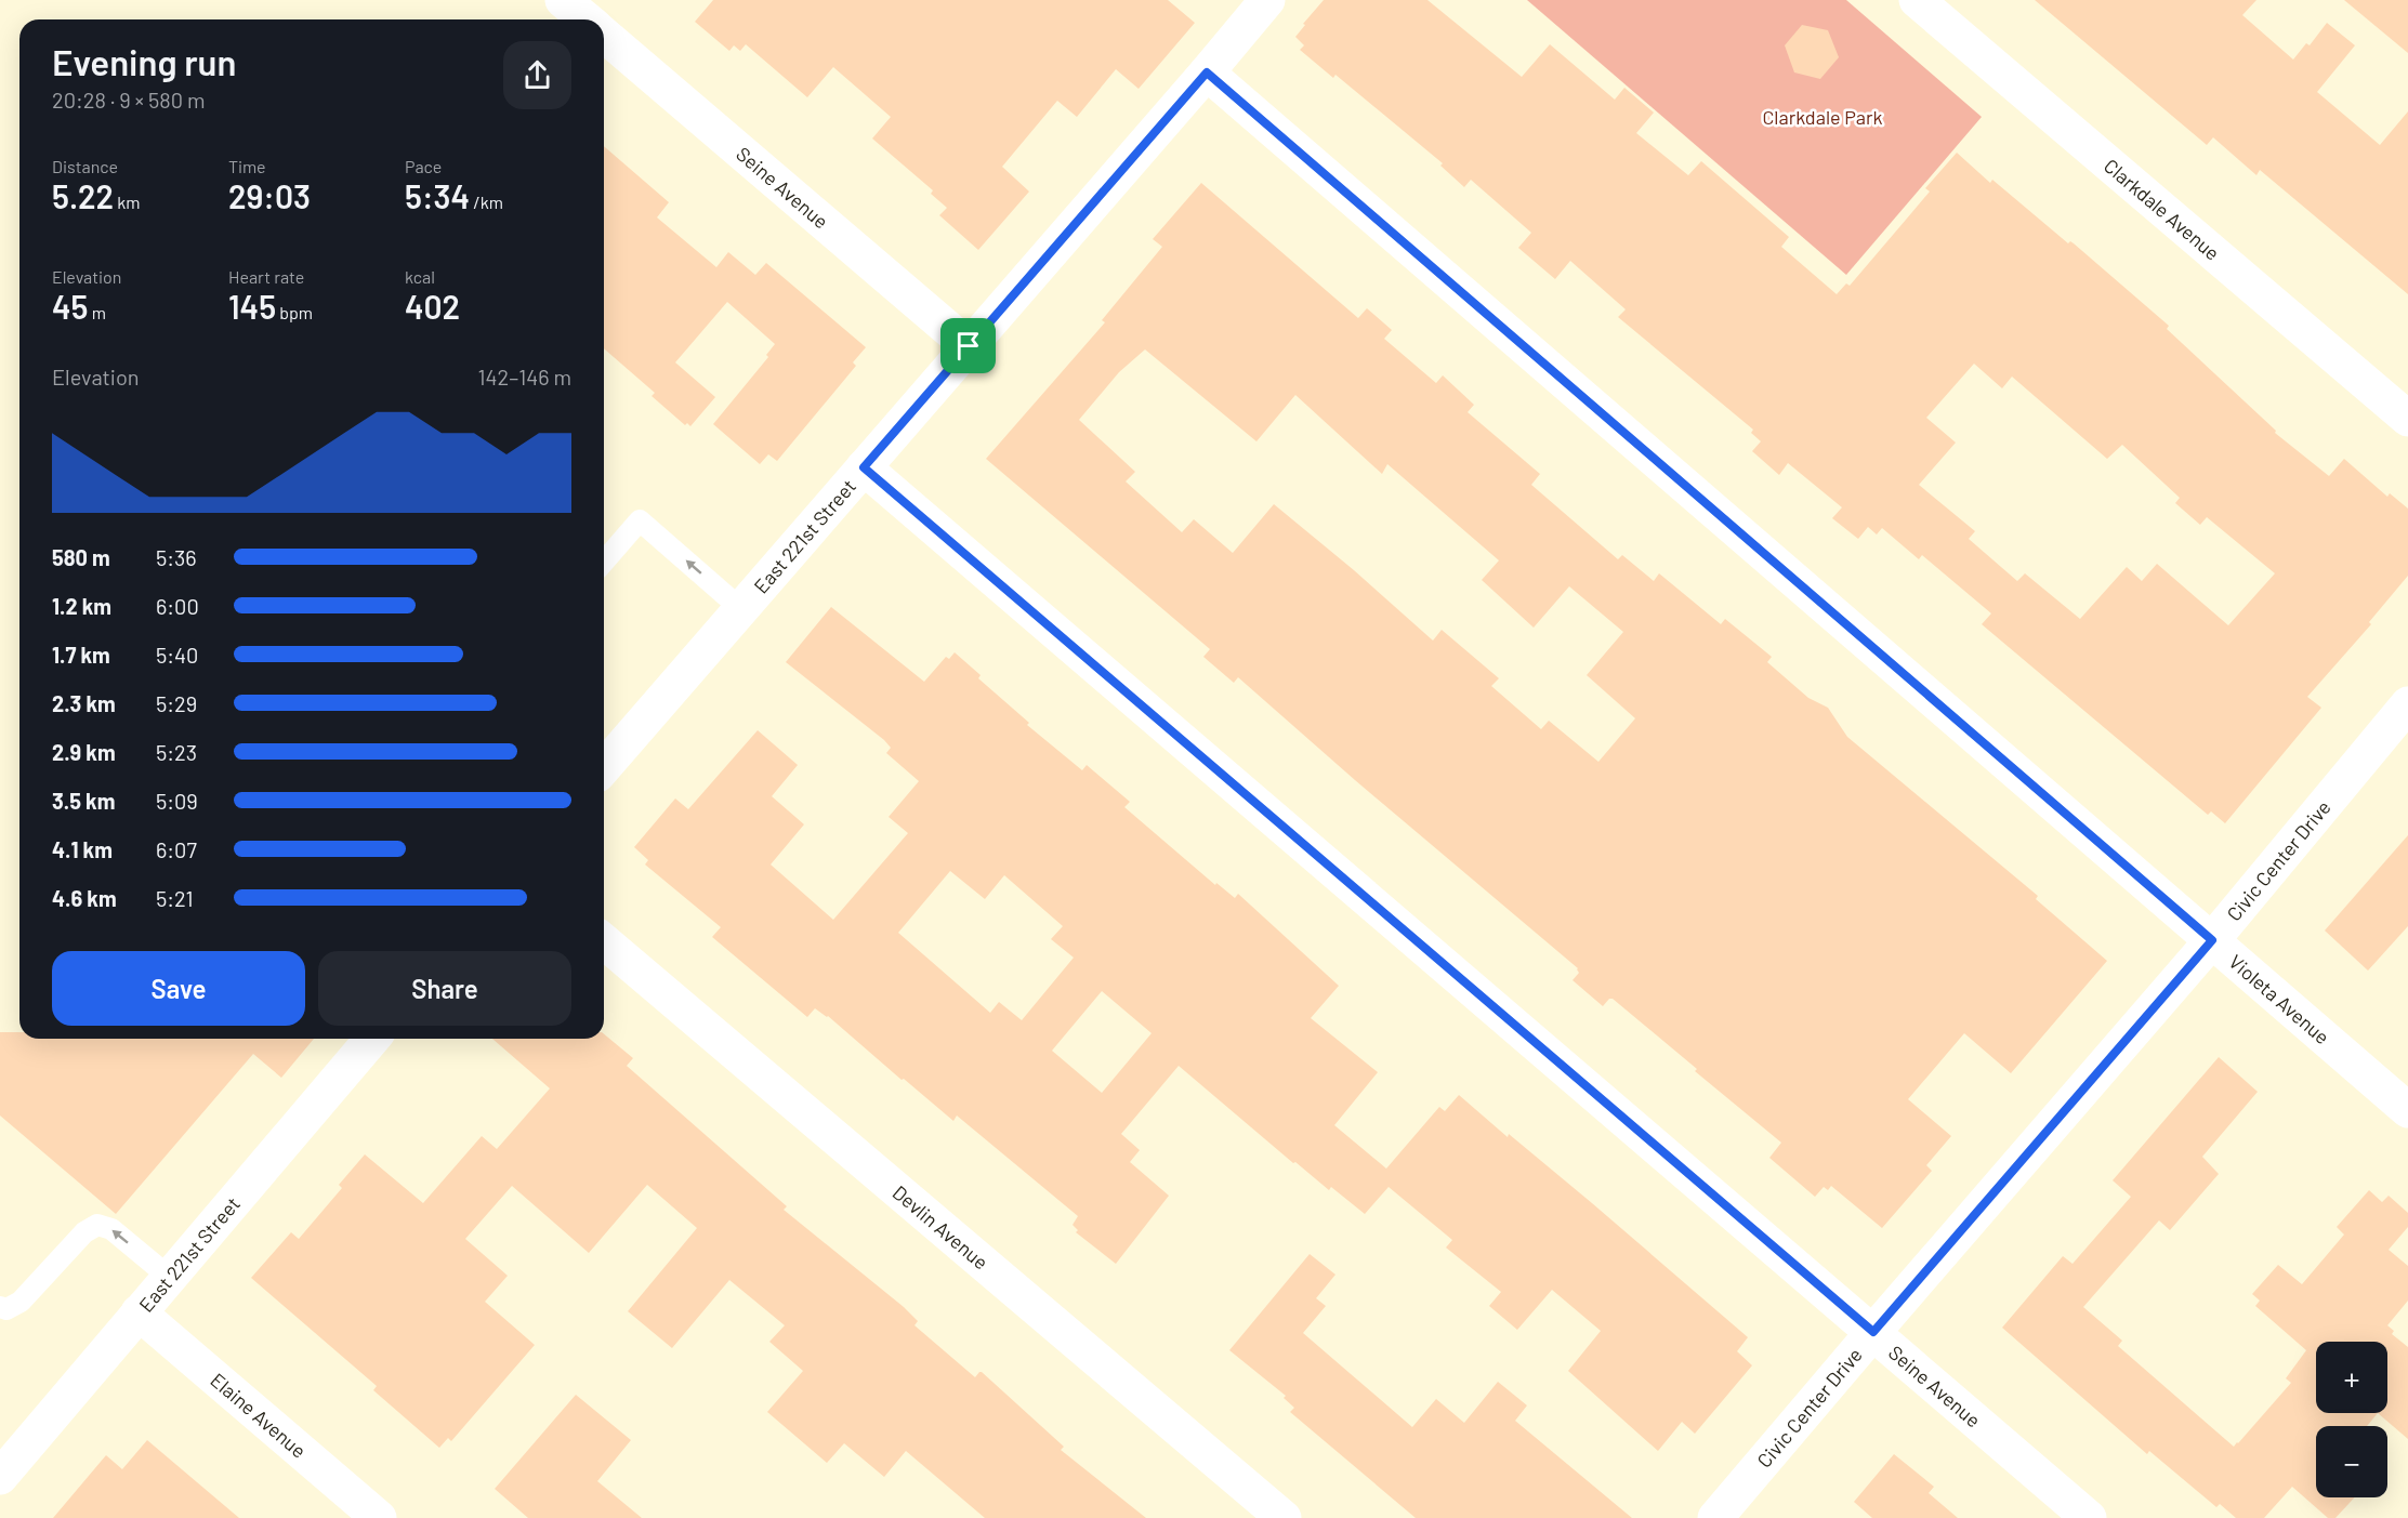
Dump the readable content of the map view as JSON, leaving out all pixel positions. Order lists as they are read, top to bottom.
{
  "streets": {
    "street": [
      "Seine Avenue",
      "Clarkdale Avenue",
      "East 221st Street",
      "Civic Center Drive",
      "Violeta Avenue",
      "Devlin Avenue",
      "Elaine Avenue"
    ]
  },
  "crossings": [
    ["Seine Avenue", "East 221st Street"],
    ["Seine Avenue", "Civic Center Drive"],
    ["East 221st Street", "Violeta Avenue"],
    ["East 221st Street", "Elaine Avenue"],
    ["Civic Center Drive", "Violeta Avenue"]
  ],
  "parks": ["Clarkdale Park"],
  "page": {
    "heading": ["Evening run", "20:28 · 9 × 580 m"],
    "stats": [
      ["Distance", "5.22 km"],
      ["Time", "29:03"],
      ["Pace", "5:34 /km"],
      ["Elevation", "45 m"],
      ["Heart rate", "145 bpm"],
      ["kcal", "402"]
    ],
    "chart": ["Elevation", "142–146 m"],
    "list": [
      {
        "name": "580 m",
        "note": "5:36"
      },
      {
        "name": "1.2 km",
        "note": "6:00"
      },
      {
        "name": "1.7 km",
        "note": "5:40"
      },
      {
        "name": "2.3 km",
        "note": "5:29"
      },
      {
        "name": "2.9 km",
        "note": "5:23"
      },
      {
        "name": "3.5 km",
        "note": "5:09"
      },
      {
        "name": "4.1 km",
        "note": "6:07"
      },
      {
        "name": "4.6 km",
        "note": "5:21"
      }
    ],
    "buttons": ["Save", "Share"],
    "map_buttons": ["+", "−"]
  }
}
